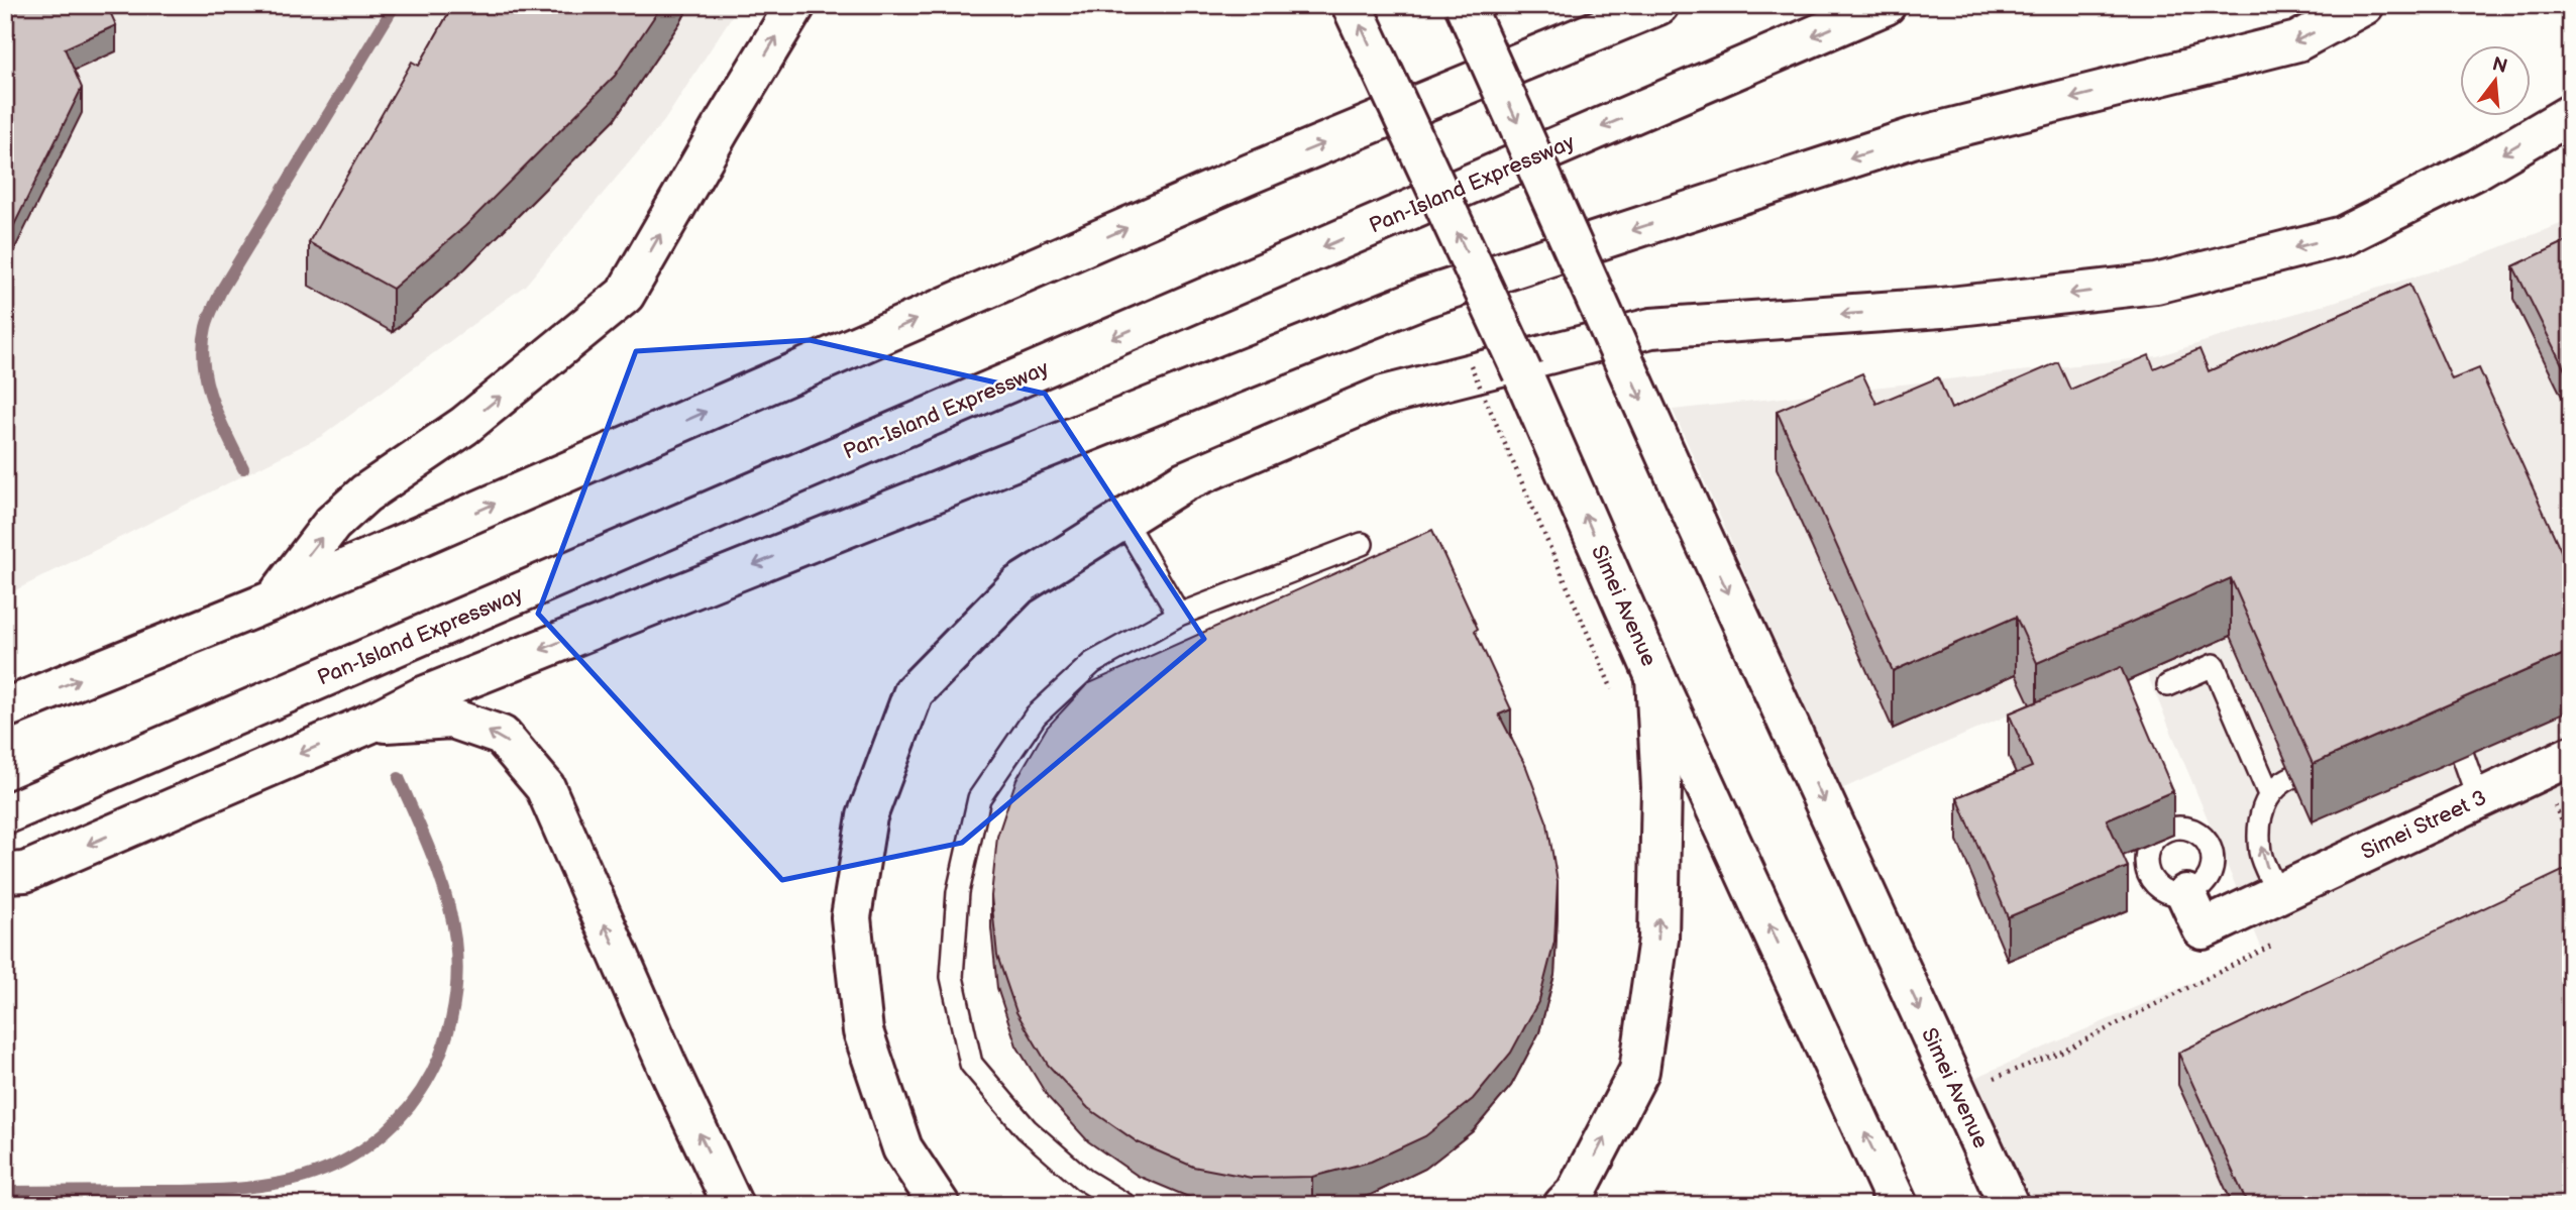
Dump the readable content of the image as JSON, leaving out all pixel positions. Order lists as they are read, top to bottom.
{
  "streets": {
    "main road": ["Pan-Island Expressway", "Simei Avenue", "Simei Street 3"]
  },
  "north": "top"
}
